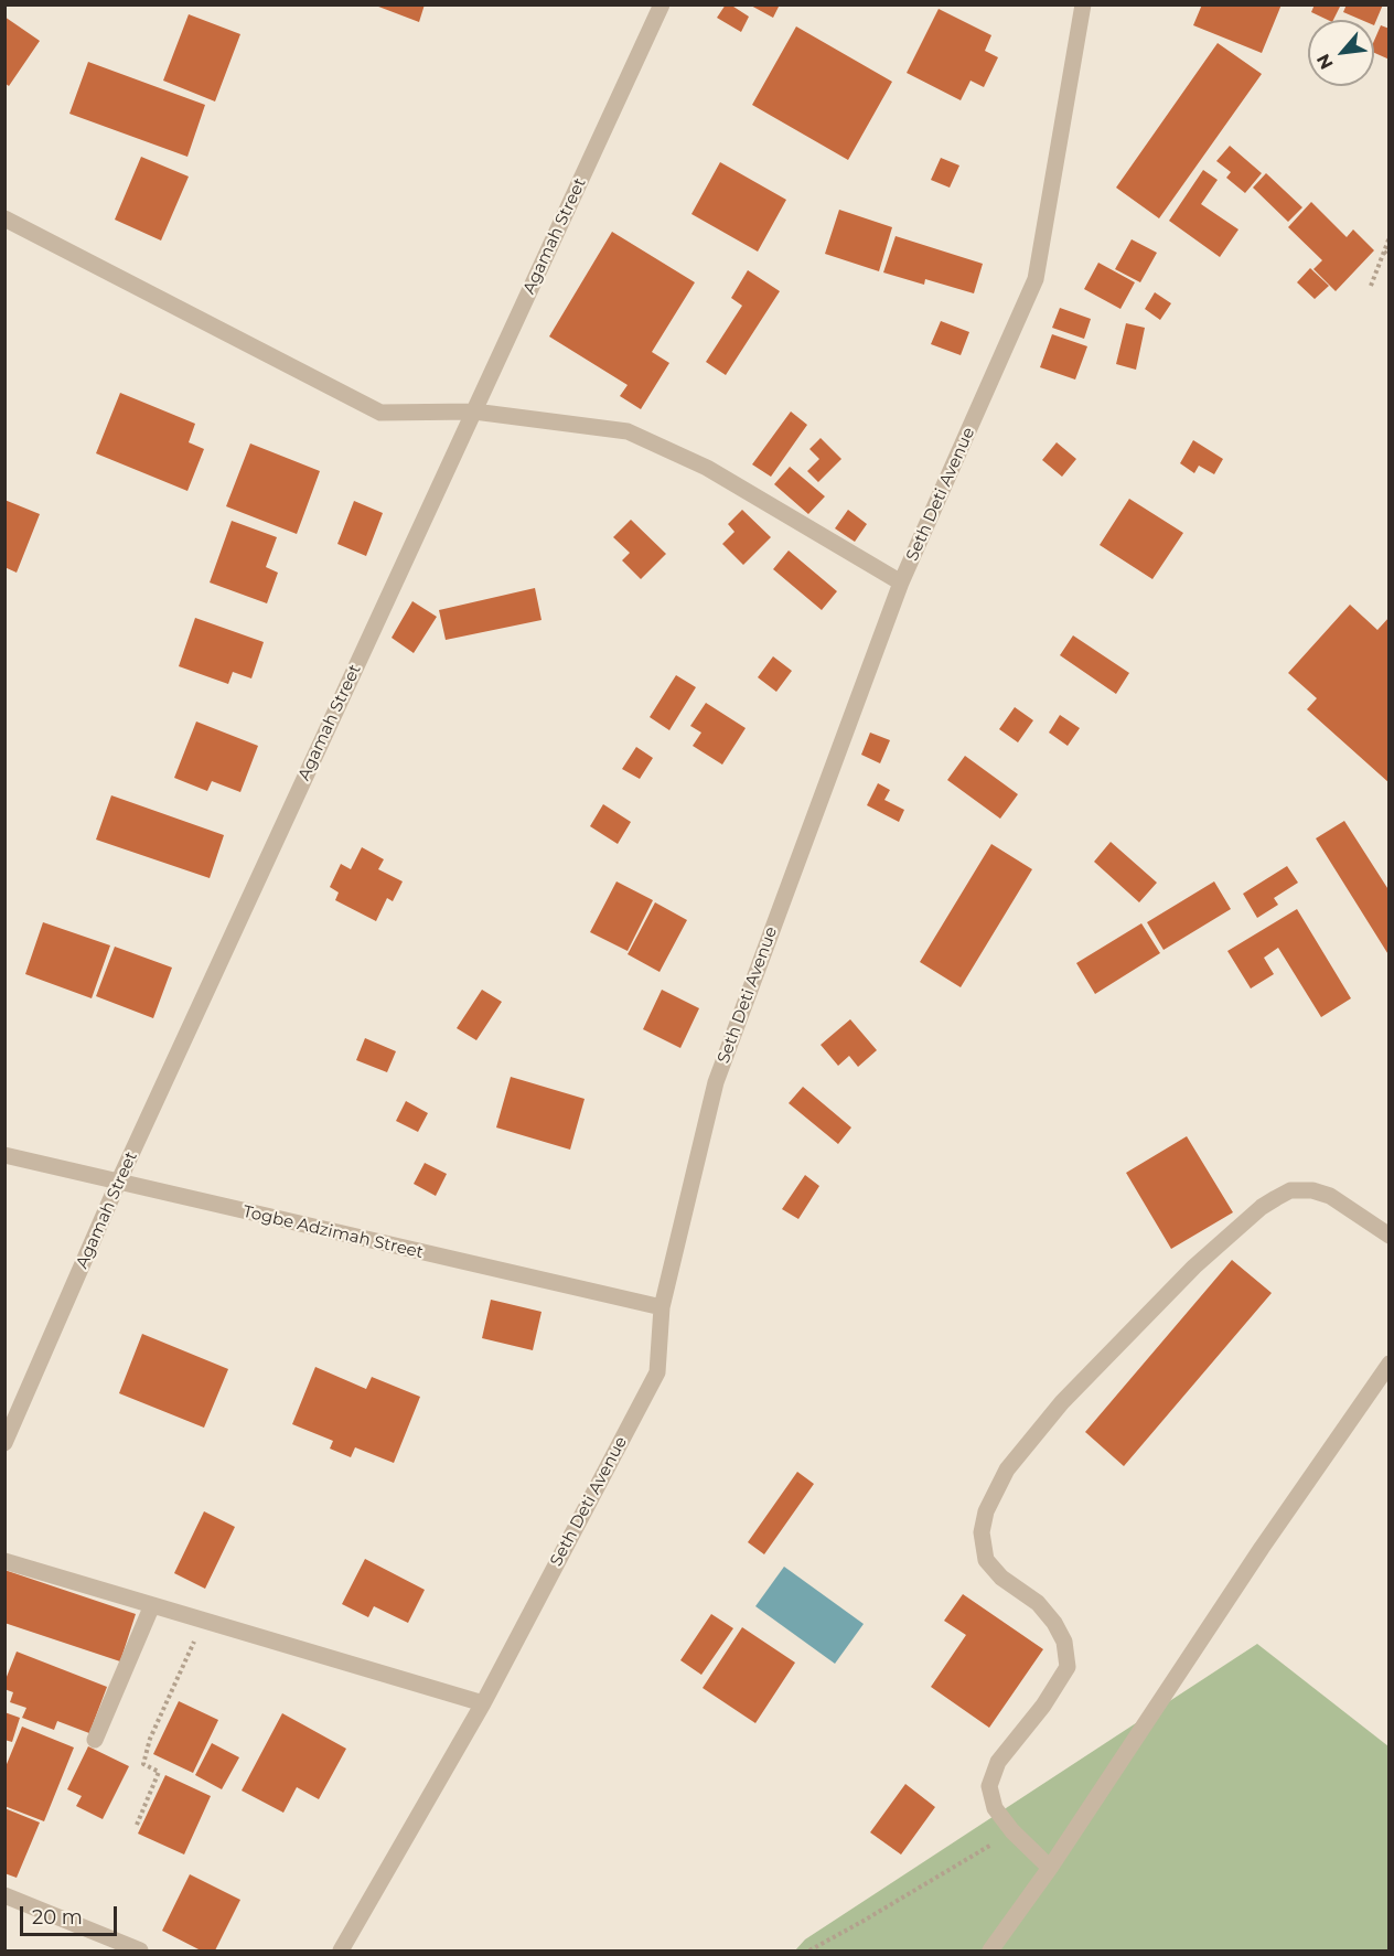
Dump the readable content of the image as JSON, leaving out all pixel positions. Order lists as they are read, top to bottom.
{
  "streets": {
    "street": ["Agamah Street", "Seth Deti Avenue", "Togbe Adzimah Street"]
  },
  "crossings": [
    ["Agamah Street", "Togbe Adzimah Street"],
    ["Seth Deti Avenue", "Togbe Adzimah Street"]
  ],
  "scale_bar": "20 m",
  "north": "bottom left"
}
